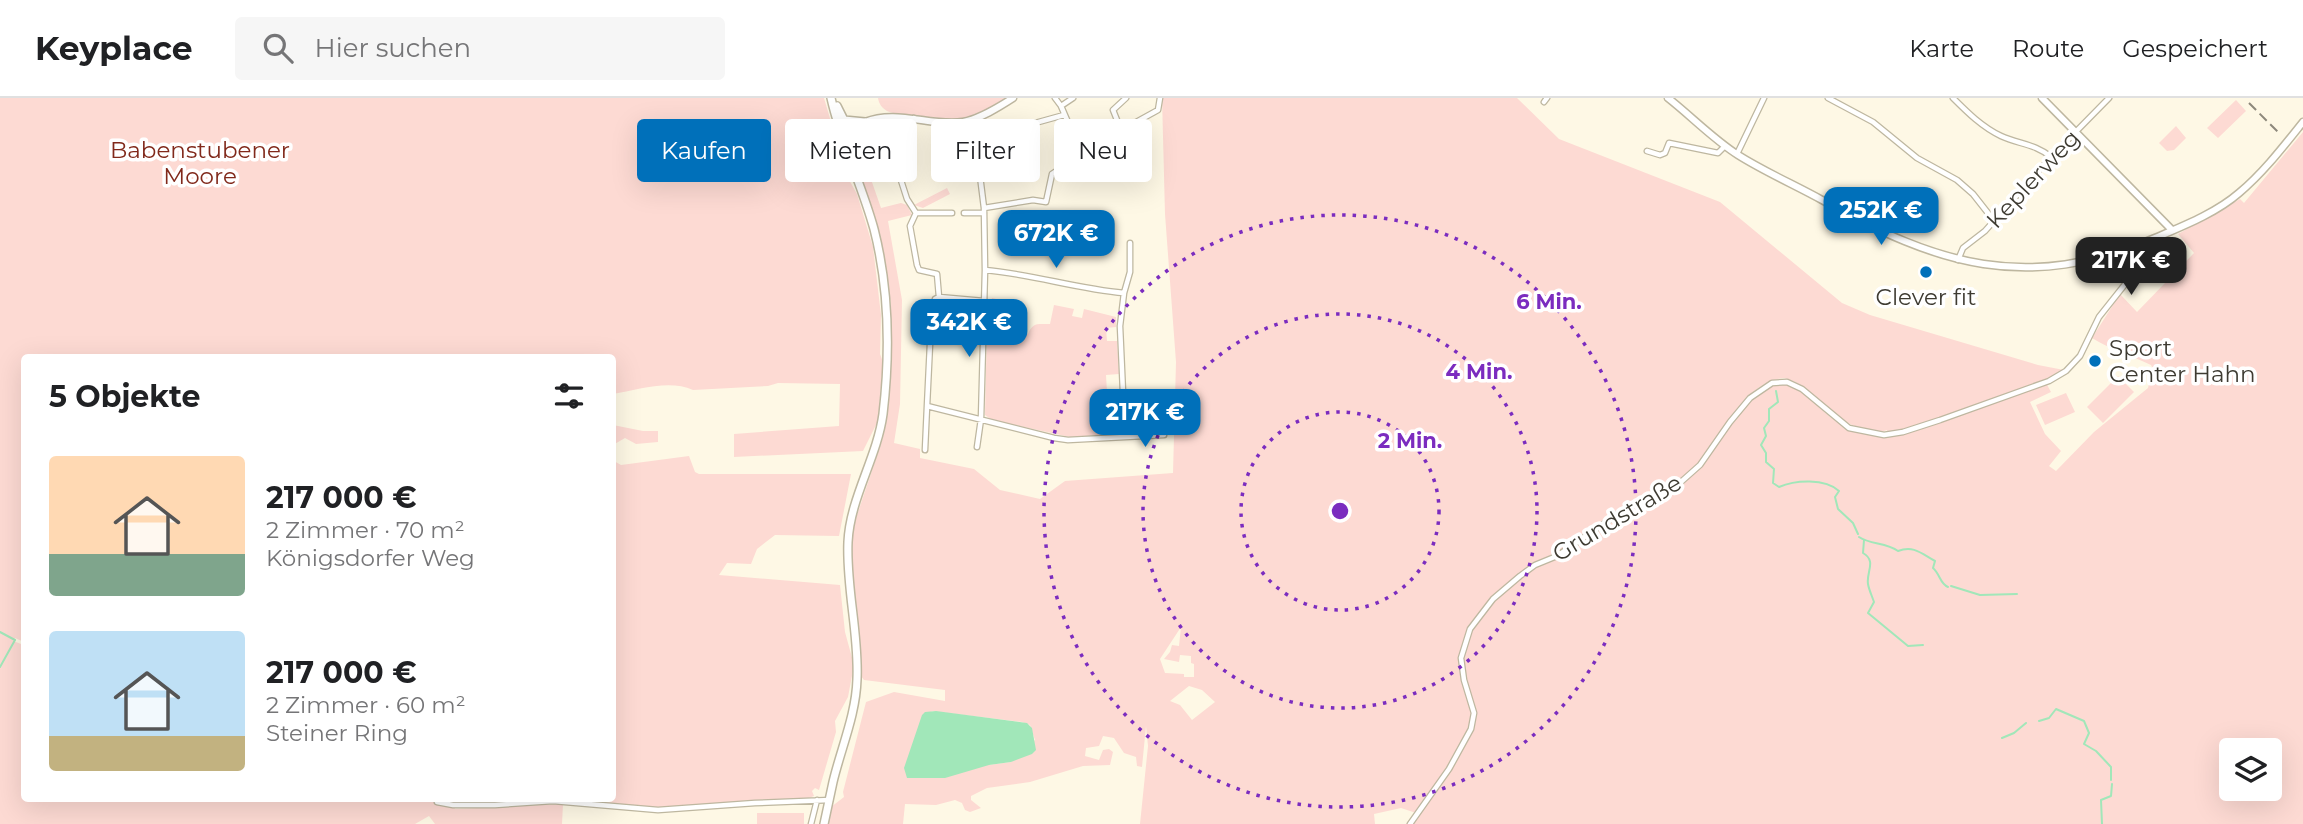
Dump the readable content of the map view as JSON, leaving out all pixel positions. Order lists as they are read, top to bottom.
{
  "streets": {
    "street": ["Keplerweg", "Grundstraße"]
  },
  "parks": ["Babenstubener Moore"],
  "places": ["Clever fit", "Sport Center Hahn"],
  "page": {
    "header": "Keyplace",
    "search": "Hier suchen",
    "nav": ["Karte", "Route", "Gespeichert"],
    "chip": [
      "Kaufen",
      "Mieten",
      "Filter",
      "Neu"
    ],
    "price": [
      "252K €",
      "672K €",
      "217K €",
      "342K €",
      "217K €"
    ],
    "heading": "5 Objekte",
    "list": [
      {
        "name": "217 000 €",
        "note": "2 Zimmer · 70 m² · Königsdorfer Weg"
      },
      {
        "name": "217 000 €",
        "note": "2 Zimmer · 60 m² · Steiner Ring"
      }
    ]
  },
  "rings": ["6 Min.", "4 Min.", "2 Min."]
}
